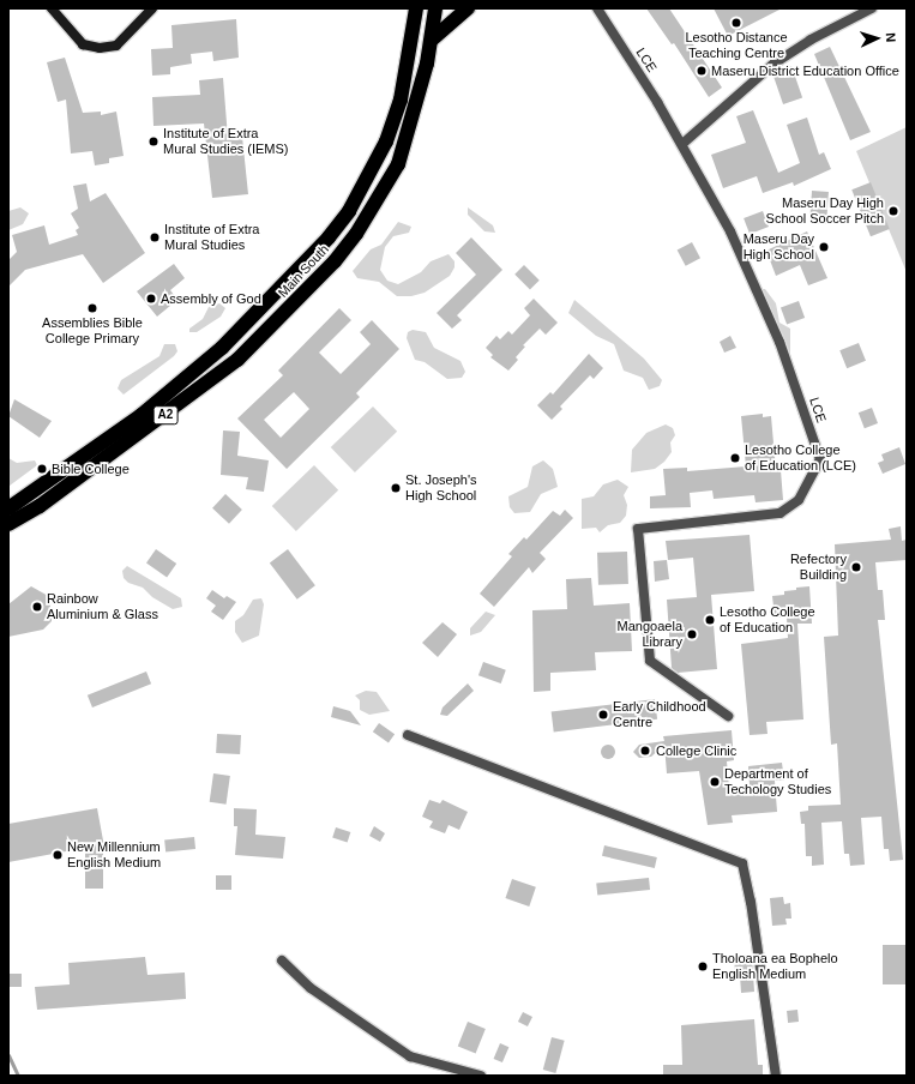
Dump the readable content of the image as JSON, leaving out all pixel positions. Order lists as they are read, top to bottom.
{
  "streets": {
    "highway": ["Main South", "A2"],
    "street": ["LCE"]
  },
  "places": [
    "Lesotho Distance Teaching Centre",
    "Maseru District Education Office",
    "Institute of Extra Mural Studies (IEMS)",
    "Maseru Day High School Soccer Pitch",
    "Institute of Extra Mural Studies",
    "Maseru Day High School",
    "Assembly of God",
    "Assemblies Bible College Primary",
    "Lesotho College of Education (LCE)",
    "Bible College",
    "St. Joseph's High School",
    "Refectory Building",
    "Rainbow Aluminium & Glass",
    "Lesotho College of Education",
    "Mangoaela Library",
    "Early Childhood Centre",
    "College Clinic",
    "Department of Techology Studies",
    "New Millennium English Medium",
    "Tholoana ea Bophelo English Medium"
  ],
  "north": "right"
}
